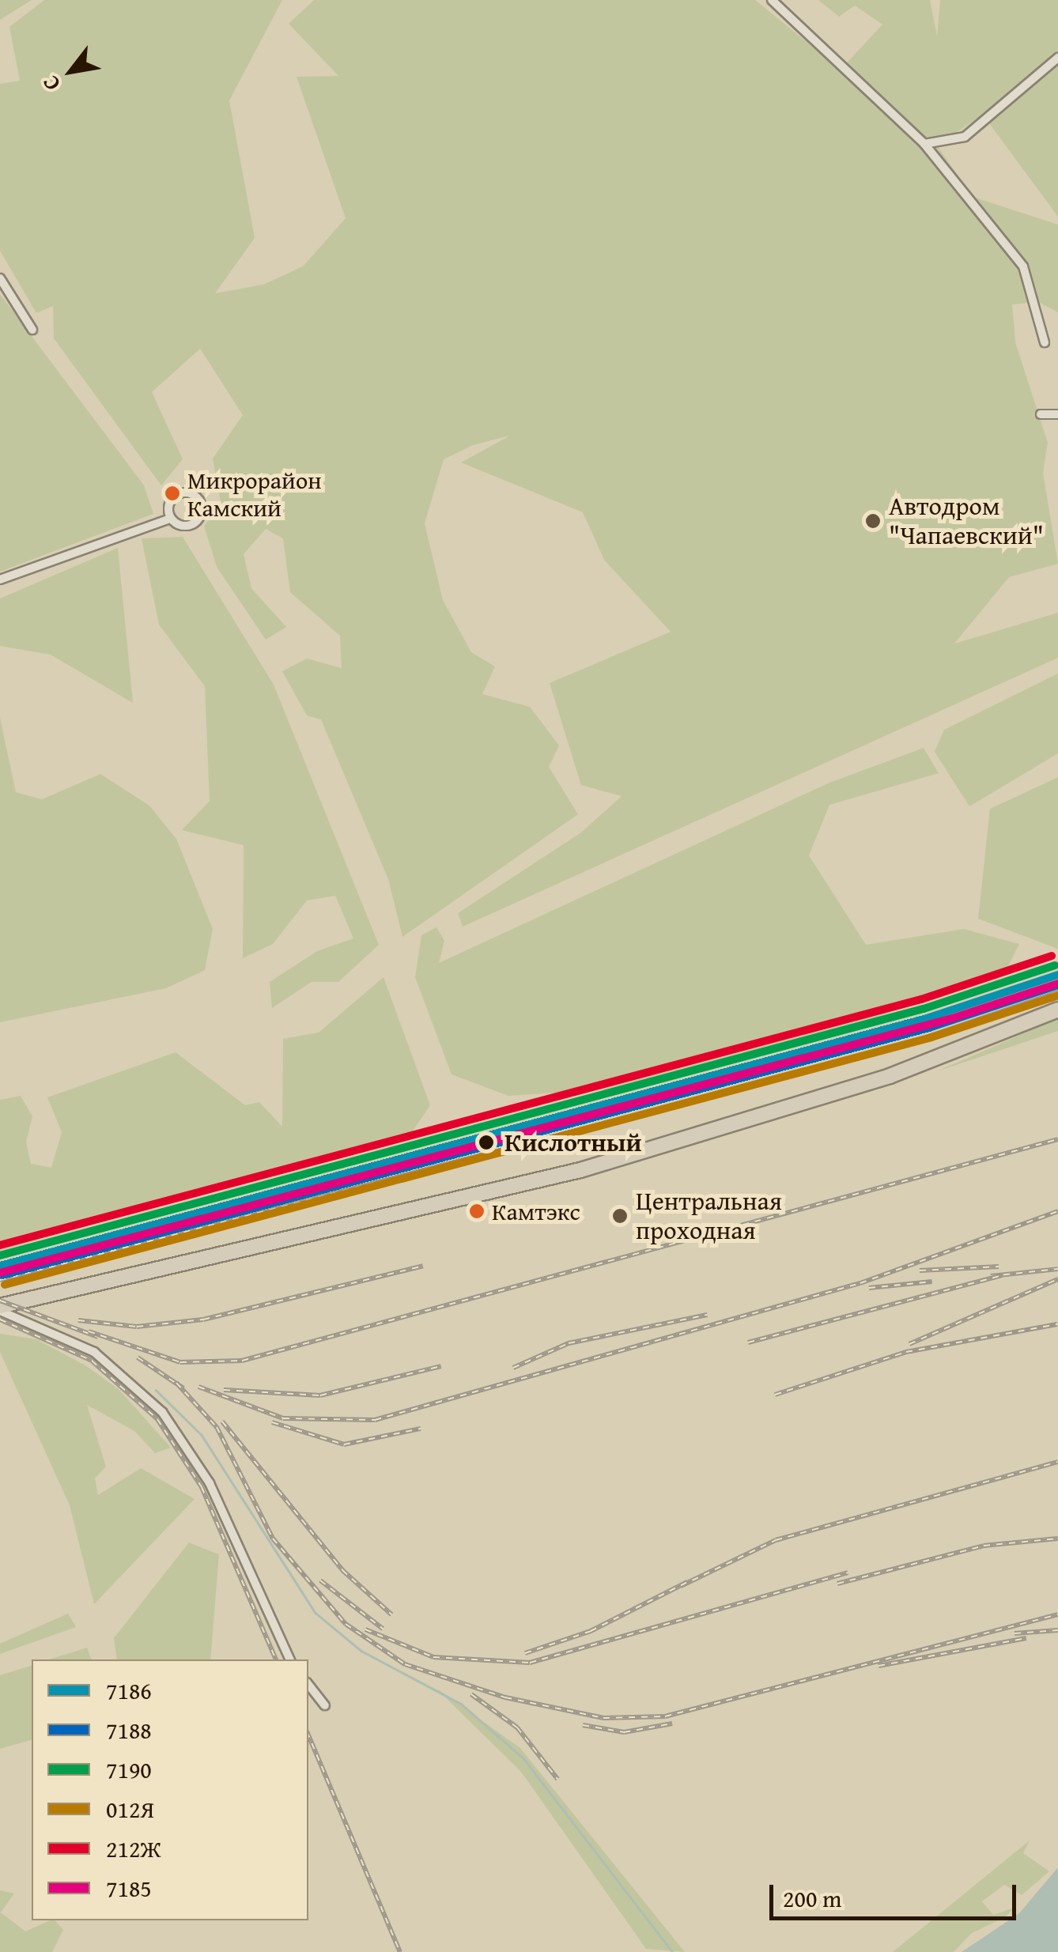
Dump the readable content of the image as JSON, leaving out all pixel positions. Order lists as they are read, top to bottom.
{
  "places": [
    "Микрорайон Камский",
    "Автодром \"Чапаевский\"",
    "Кислотный",
    "Камтэкс",
    "Центральная проходная"
  ],
  "lines": [
    "transit line 212Ж",
    "transit line 7190",
    "transit line 7186",
    "transit line 7185",
    "transit line 7188",
    "transit line 012Я"
  ],
  "legend": [
    "7186",
    "7188",
    "7190",
    "012Я",
    "212Ж",
    "7185"
  ],
  "scale_bar": "200 m",
  "north": "bottom left"
}
